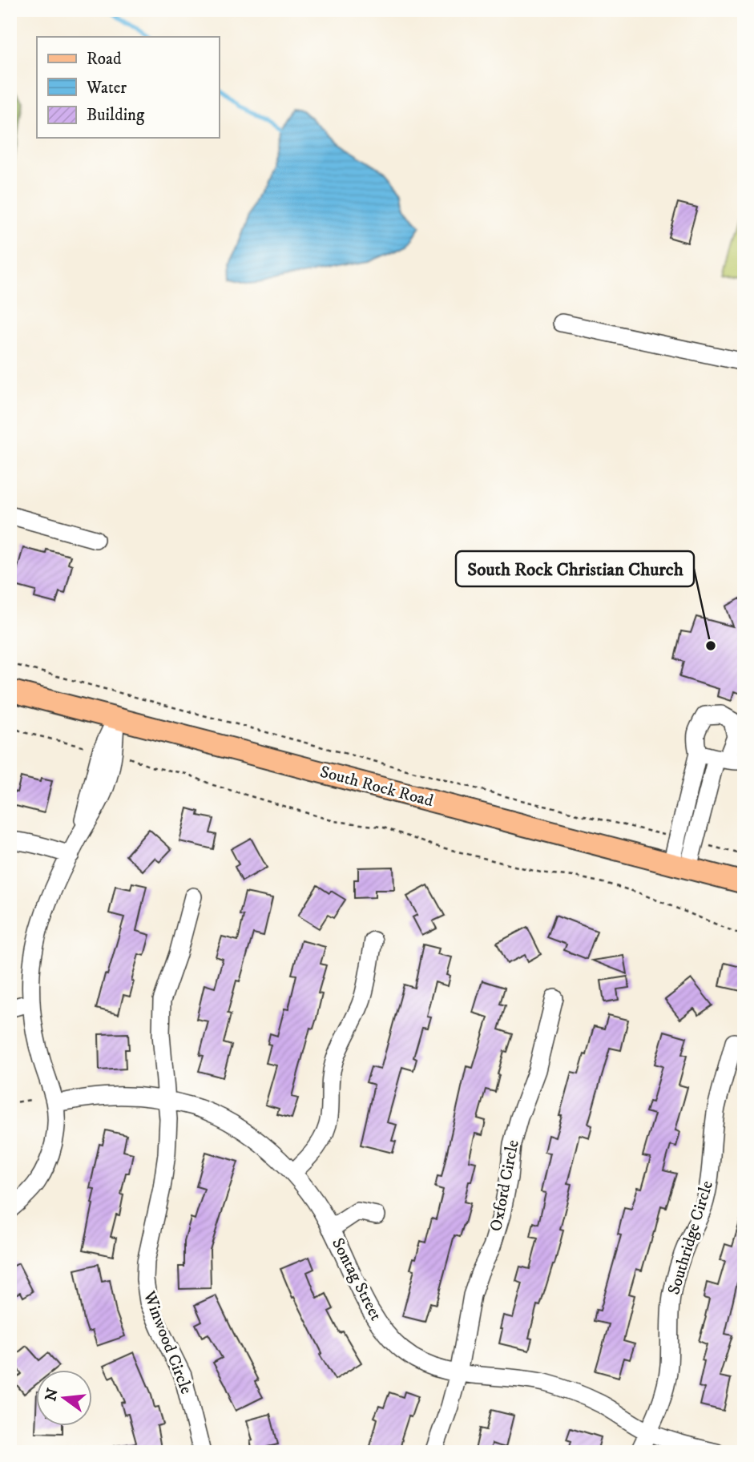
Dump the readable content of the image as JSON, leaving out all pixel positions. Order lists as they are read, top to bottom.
{
  "streets": {
    "main road": ["South Rock Road"],
    "street": [
      "Oxford Circle",
      "Southridge Circle",
      "Sontag Street",
      "Winwood Circle"
    ]
  },
  "crossings": [
    ["Oxford Circle", "Sontag Street"],
    ["Southridge Circle", "Sontag Street"],
    ["Sontag Street", "Winwood Circle"]
  ],
  "places": ["South Rock Christian Church"],
  "legend": ["Road", "Water", "Building"],
  "north": "left"
}
